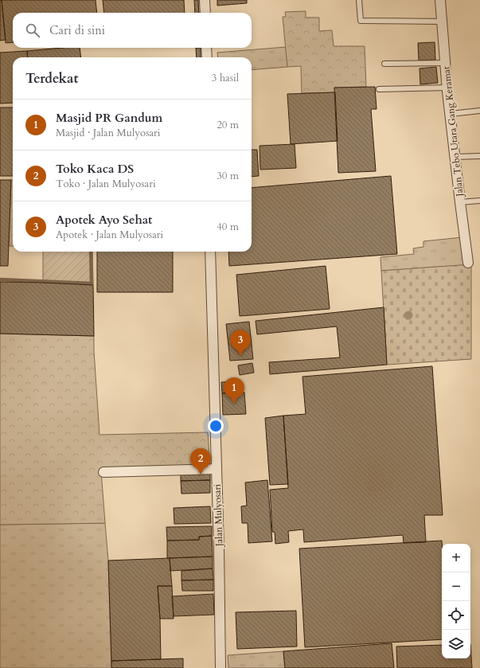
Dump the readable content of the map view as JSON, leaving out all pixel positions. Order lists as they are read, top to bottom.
{
  "streets": {
    "street": ["Jalan Tebo Utara Gang Keramat", "Jalan Mulyosari"]
  },
  "page": {
    "search": "Cari di sini",
    "heading": ["Terdekat", "3 hasil"],
    "list": [
      {
        "mark": "1",
        "name": "Masjid PR Gandum",
        "note": "Masjid · Jalan Mulyosari",
        "value": "20 m"
      },
      {
        "mark": "2",
        "name": "Toko Kaca DS",
        "note": "Toko · Jalan Mulyosari",
        "value": "30 m"
      },
      {
        "mark": "3",
        "name": "Apotek Ayo Sehat",
        "note": "Apotek · Jalan Mulyosari",
        "value": "40 m"
      }
    ],
    "pins": ["3", "1", "2"],
    "map_buttons": ["+", "−"]
  }
}
